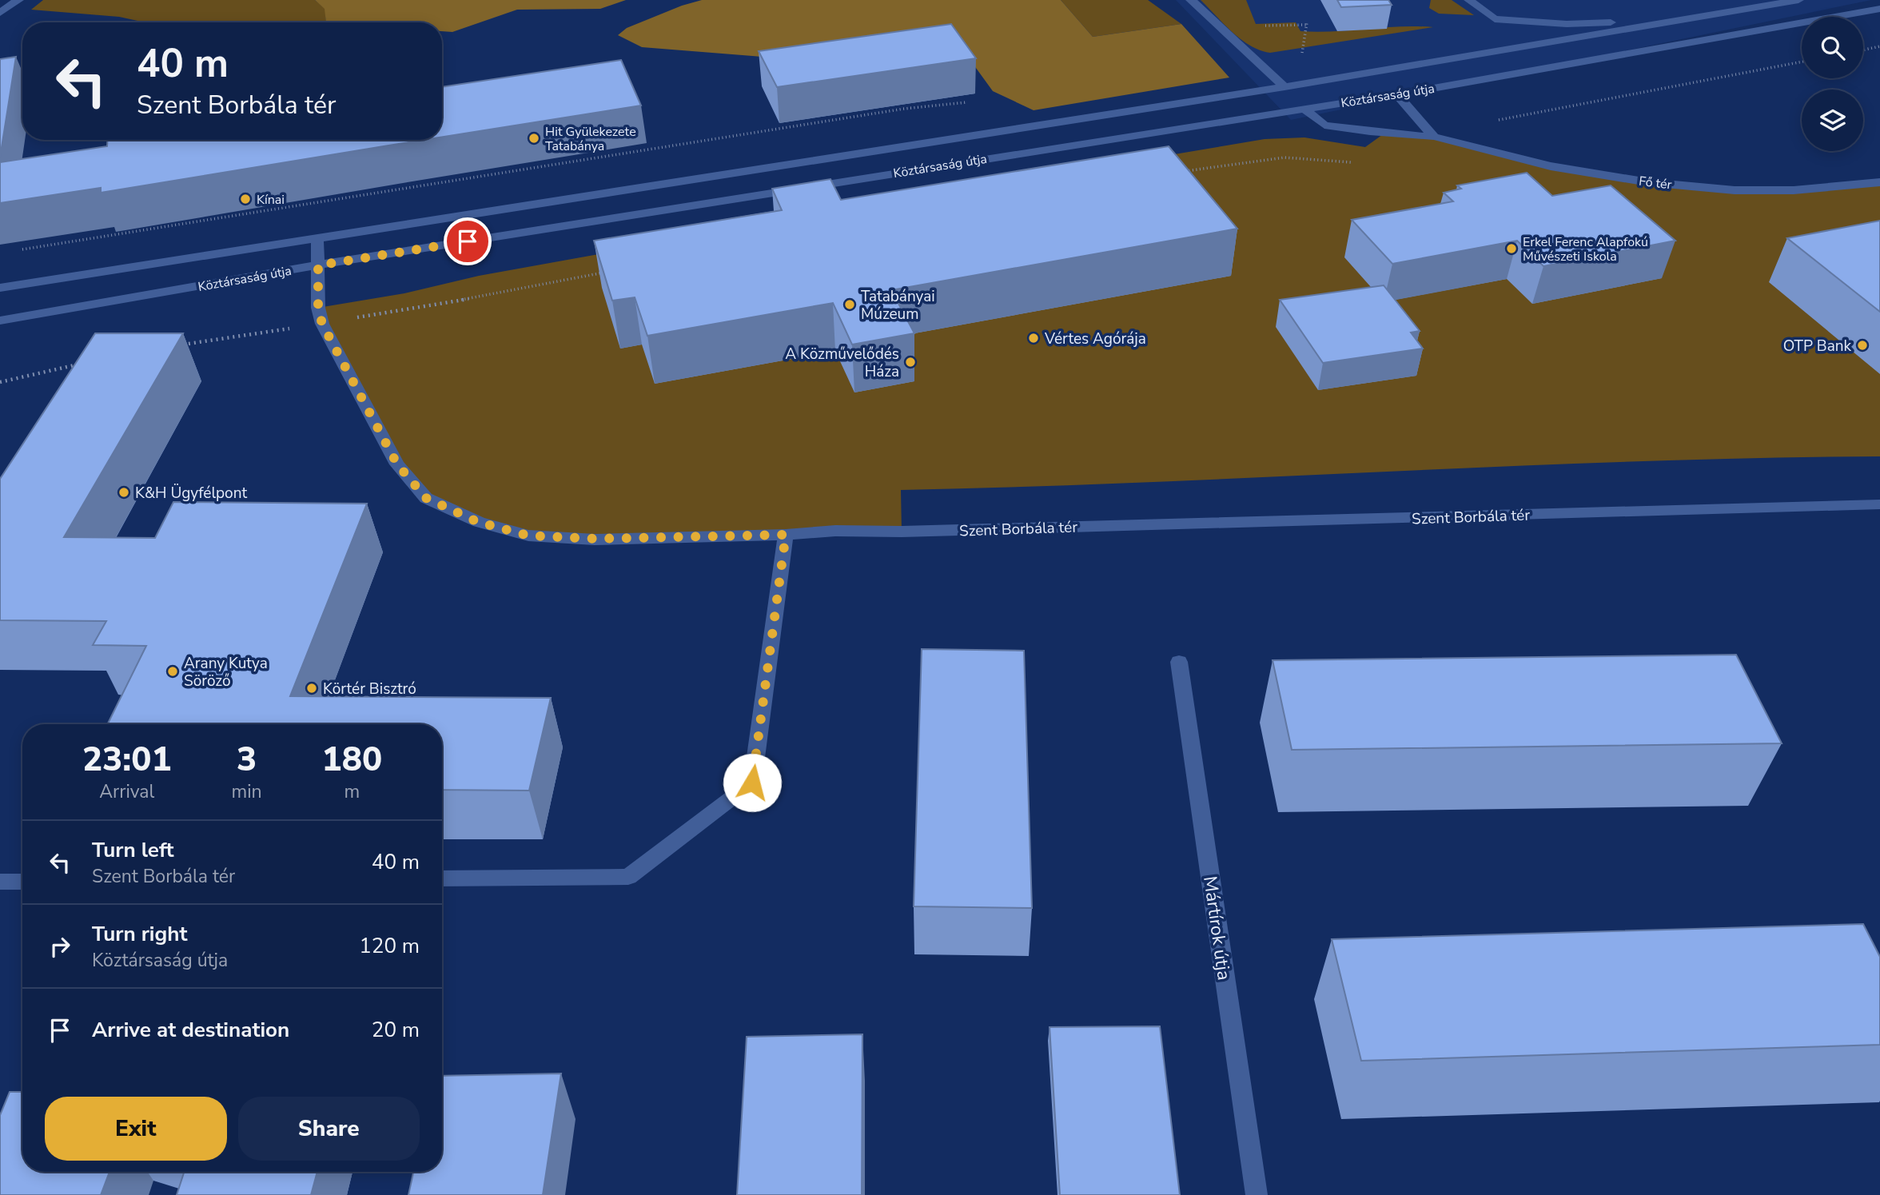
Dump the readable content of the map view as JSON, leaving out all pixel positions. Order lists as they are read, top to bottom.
{
  "streets": {
    "street": [
      "Köztársaság útja",
      "Fő tér",
      "Szent Borbála tér",
      "Mártírok útja"
    ]
  },
  "crossings": [
    ["Köztársaság útja", "Fő tér"],
    ["Köztársaság útja", "Szent Borbála tér"]
  ],
  "places": [
    "Hit Gyülekezete Tatabánya",
    "Kínai",
    "Erkel Ferenc Alapfokú Művészeti Iskola",
    "Tatabányai Múzeum",
    "Vértes Agórája",
    "OTP Bank",
    "A Közművelődés Háza",
    "K&H Ügyfélpont",
    "Arany Kutya Söröző",
    "Körtér Bisztró"
  ],
  "page": {
    "turn": ["40 m", "Szent Borbála tér"],
    "eta": [
      "23:01",
      "Arrival",
      "3",
      "min",
      "180",
      "m"
    ],
    "list": [
      {
        "name": "Turn left",
        "note": "Szent Borbála tér",
        "value": "40 m"
      },
      {
        "name": "Turn right",
        "note": "Köztársaság útja",
        "value": "120 m"
      },
      {
        "name": "Arrive at destination",
        "value": "20 m"
      }
    ],
    "buttons": ["Exit", "Share"]
  }
}
